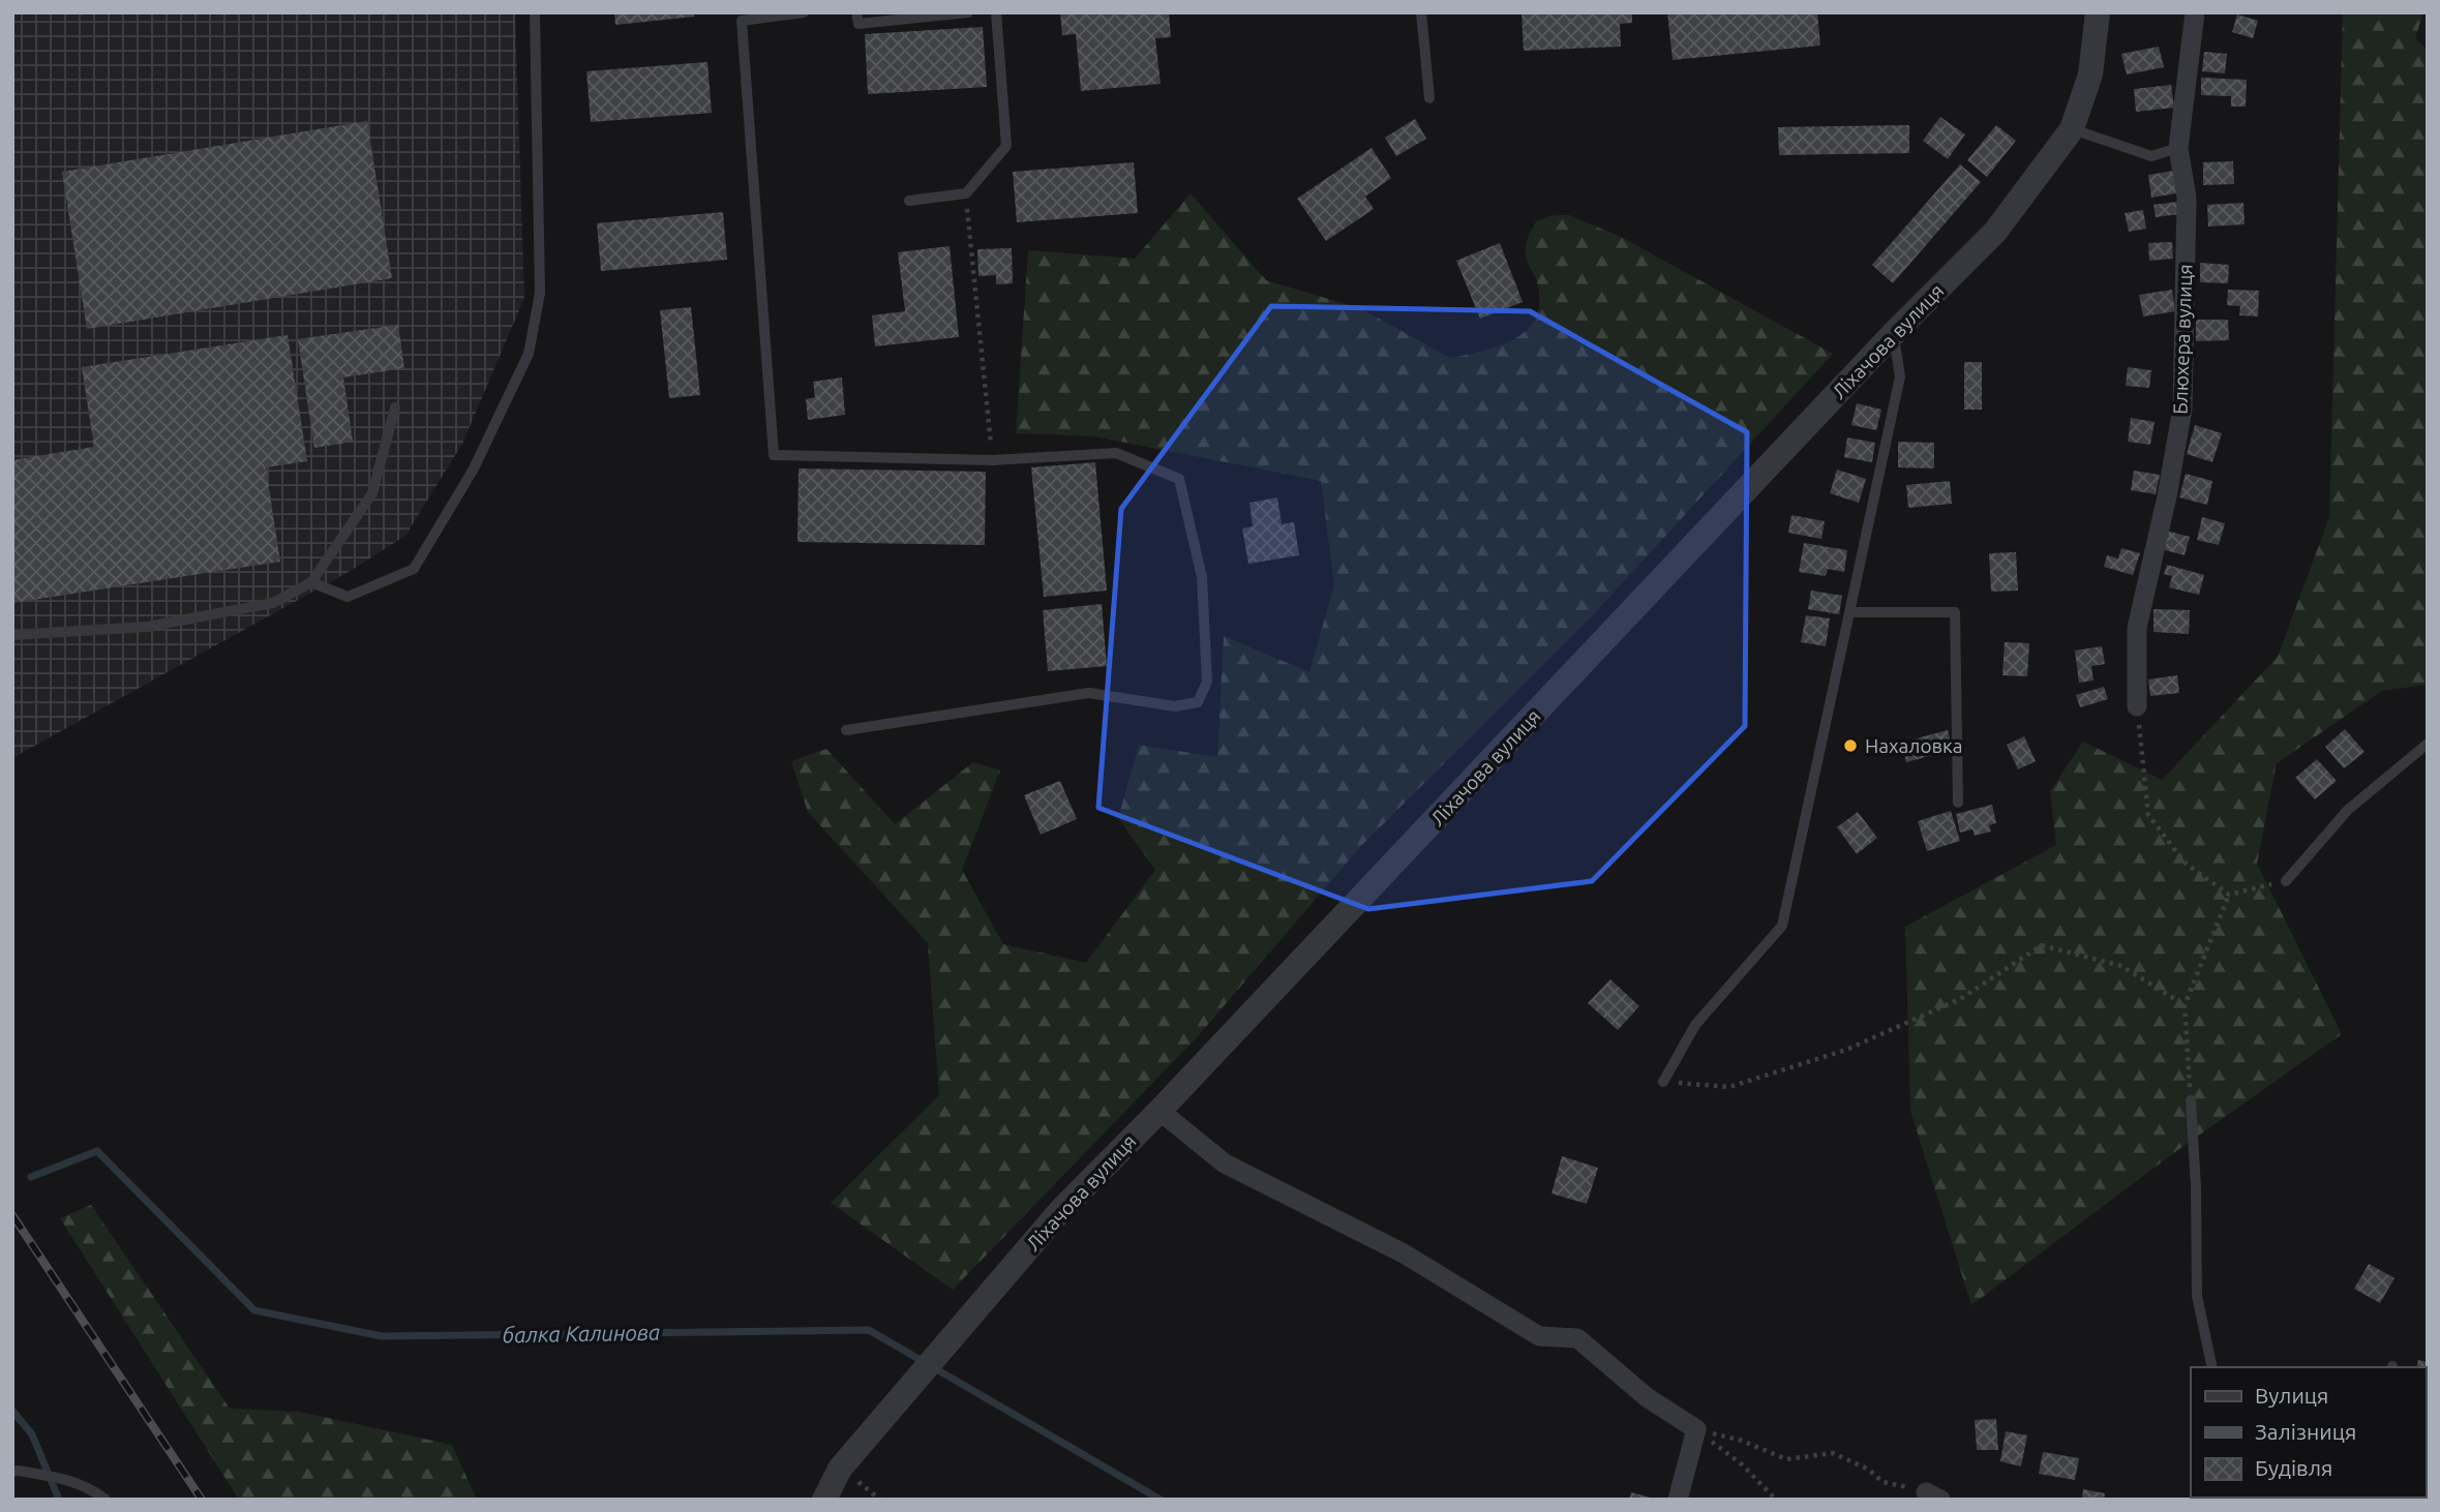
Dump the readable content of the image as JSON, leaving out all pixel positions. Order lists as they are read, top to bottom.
{
  "streets": {
    "street": ["Блюхера вулиця", "Ліхачова вулиця"]
  },
  "water": ["балка Калинова"],
  "places": ["Нахаловка"],
  "legend": ["Вулиця", "Залізниця", "Будівля"]
}
